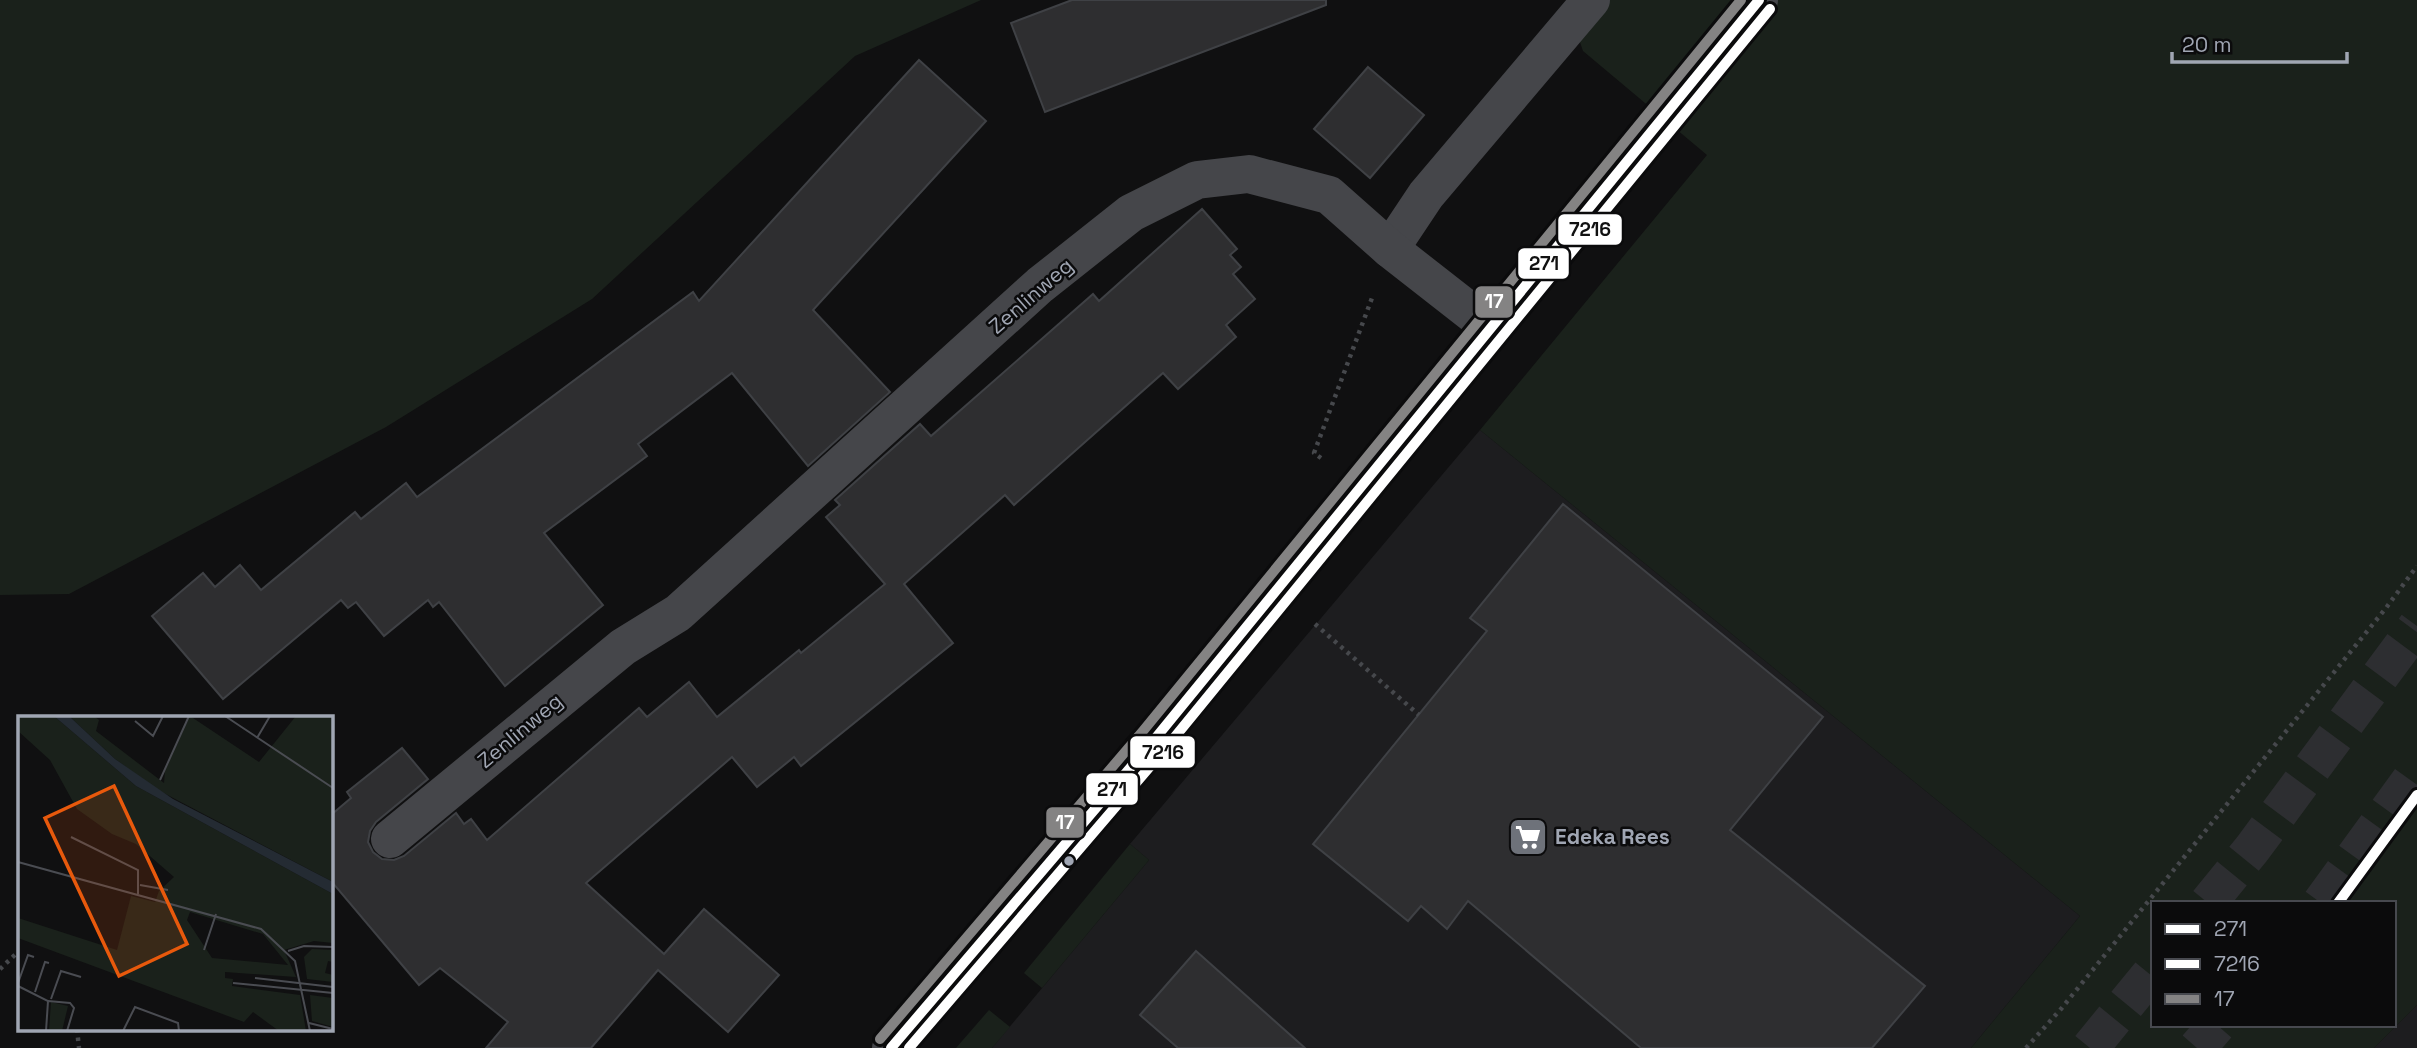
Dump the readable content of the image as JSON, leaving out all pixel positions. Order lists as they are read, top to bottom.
{
  "streets": {
    "street": ["Zenlinweg"]
  },
  "places": {
    "supermarket": ["Edeka Rees"]
  },
  "lines": ["transit line 271", "transit line 17", "transit line 7216"],
  "legend": ["271", "7216", "17"],
  "scale_bar": "20 m"
}
